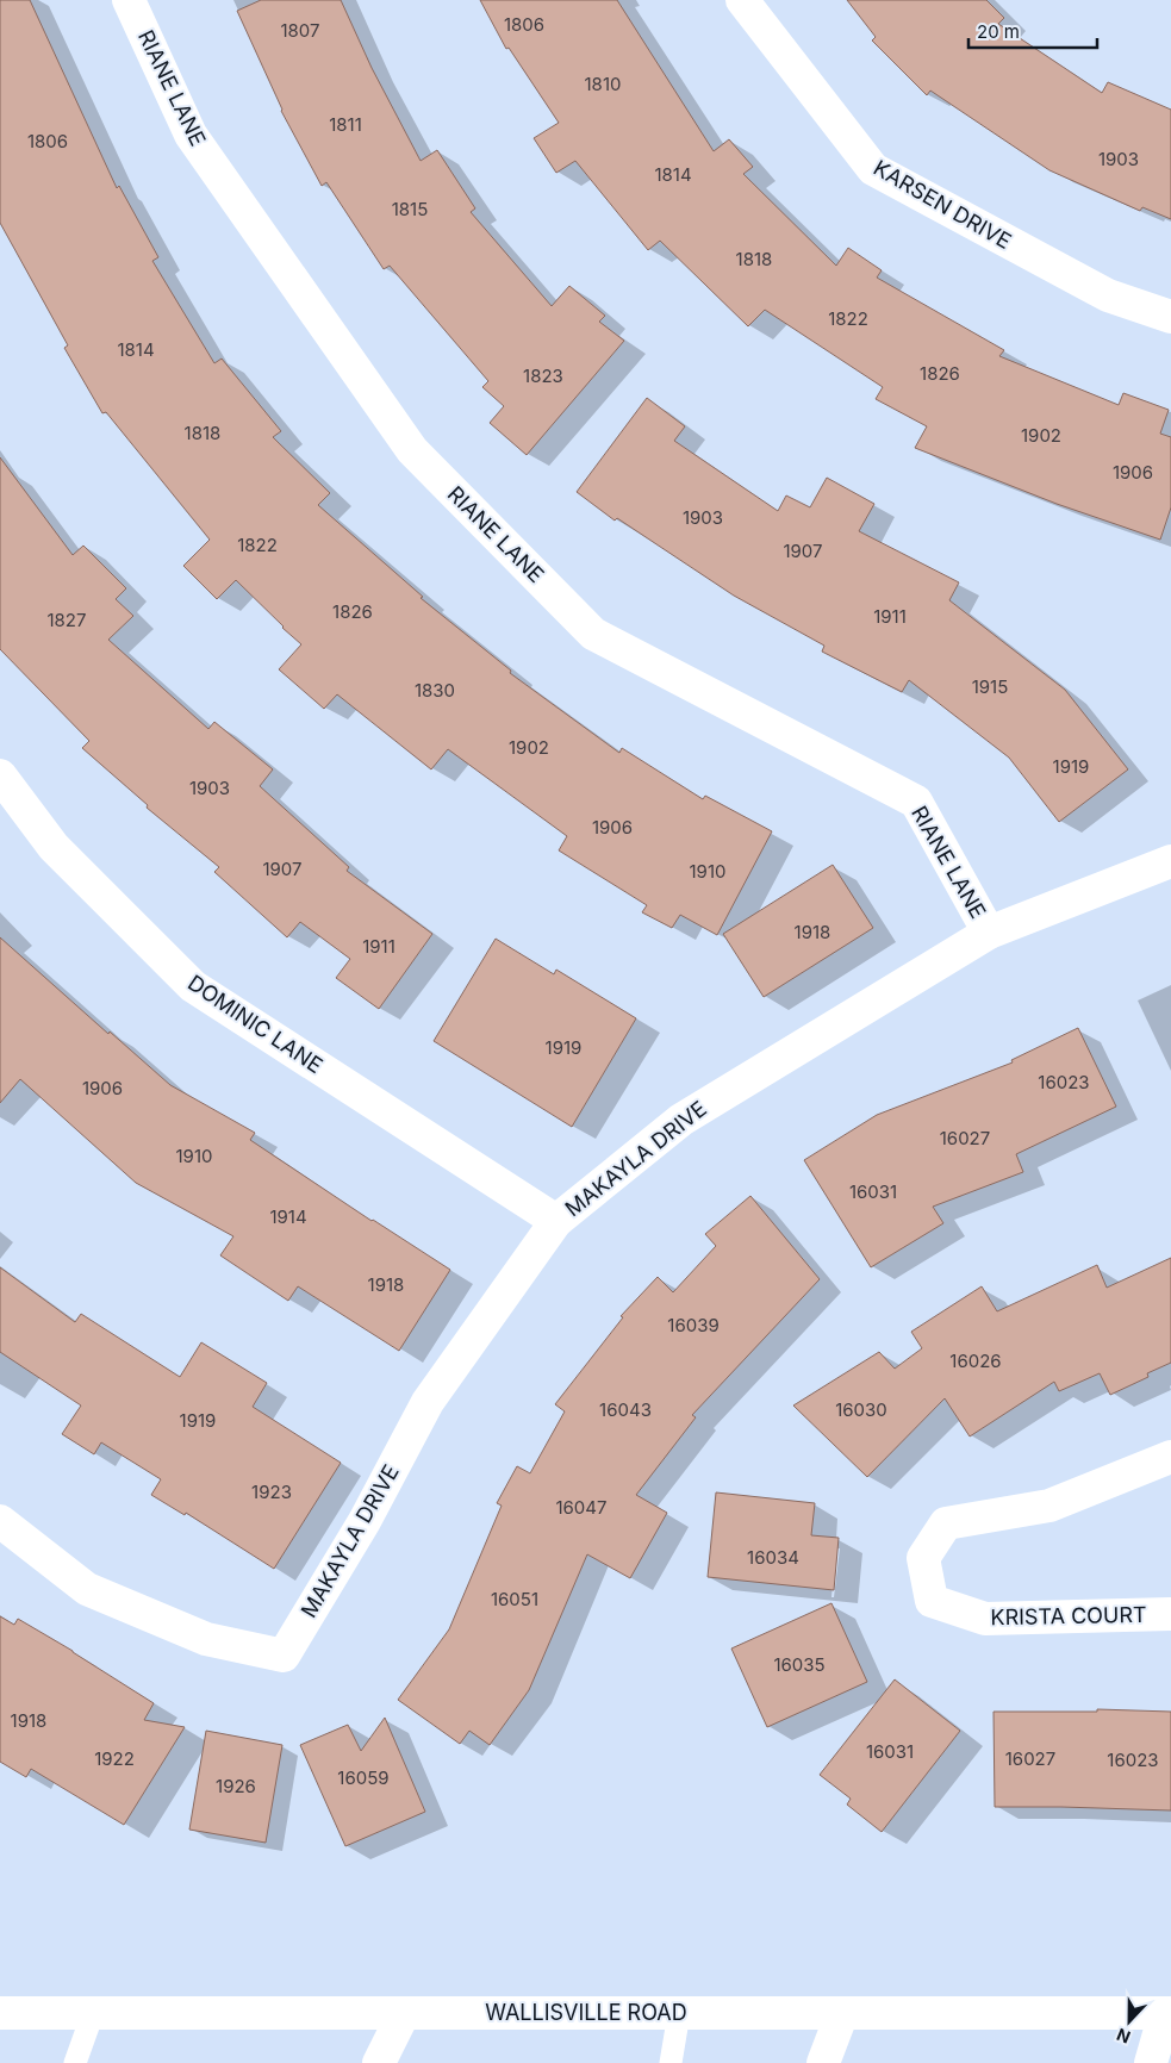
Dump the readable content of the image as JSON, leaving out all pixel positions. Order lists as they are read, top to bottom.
{
  "streets": {
    "street": [
      "RIANE LANE",
      "KARSEN DRIVE",
      "DOMINIC LANE",
      "MAKAYLA DRIVE",
      "KRISTA COURT",
      "WALLISVILLE ROAD"
    ]
  },
  "crossings": [
    ["RIANE LANE", "MAKAYLA DRIVE"],
    ["DOMINIC LANE", "MAKAYLA DRIVE"]
  ],
  "house_numbers": [
    "1806",
    "1807",
    "1810",
    "1811",
    "1806",
    "1903",
    "1814",
    "1815",
    "1818",
    "1822",
    "1814",
    "1826",
    "1823",
    "1818",
    "1902",
    "1906",
    "1903",
    "1822",
    "1907",
    "1826",
    "1911",
    "1827",
    "1915",
    "1830",
    "1902",
    "1919",
    "1903",
    "1906",
    "1907",
    "1910",
    "1918",
    "1911",
    "1919",
    "16023",
    "1906",
    "16027",
    "1910",
    "16031",
    "1914",
    "1918",
    "16039",
    "16026",
    "16043",
    "16030",
    "1919",
    "1923",
    "16047",
    "16034",
    "16051",
    "16035",
    "1918",
    "16031",
    "1922",
    "16027",
    "16023",
    "16059",
    "1926"
  ],
  "scale_bar": "20 m",
  "north": "bottom"
}
